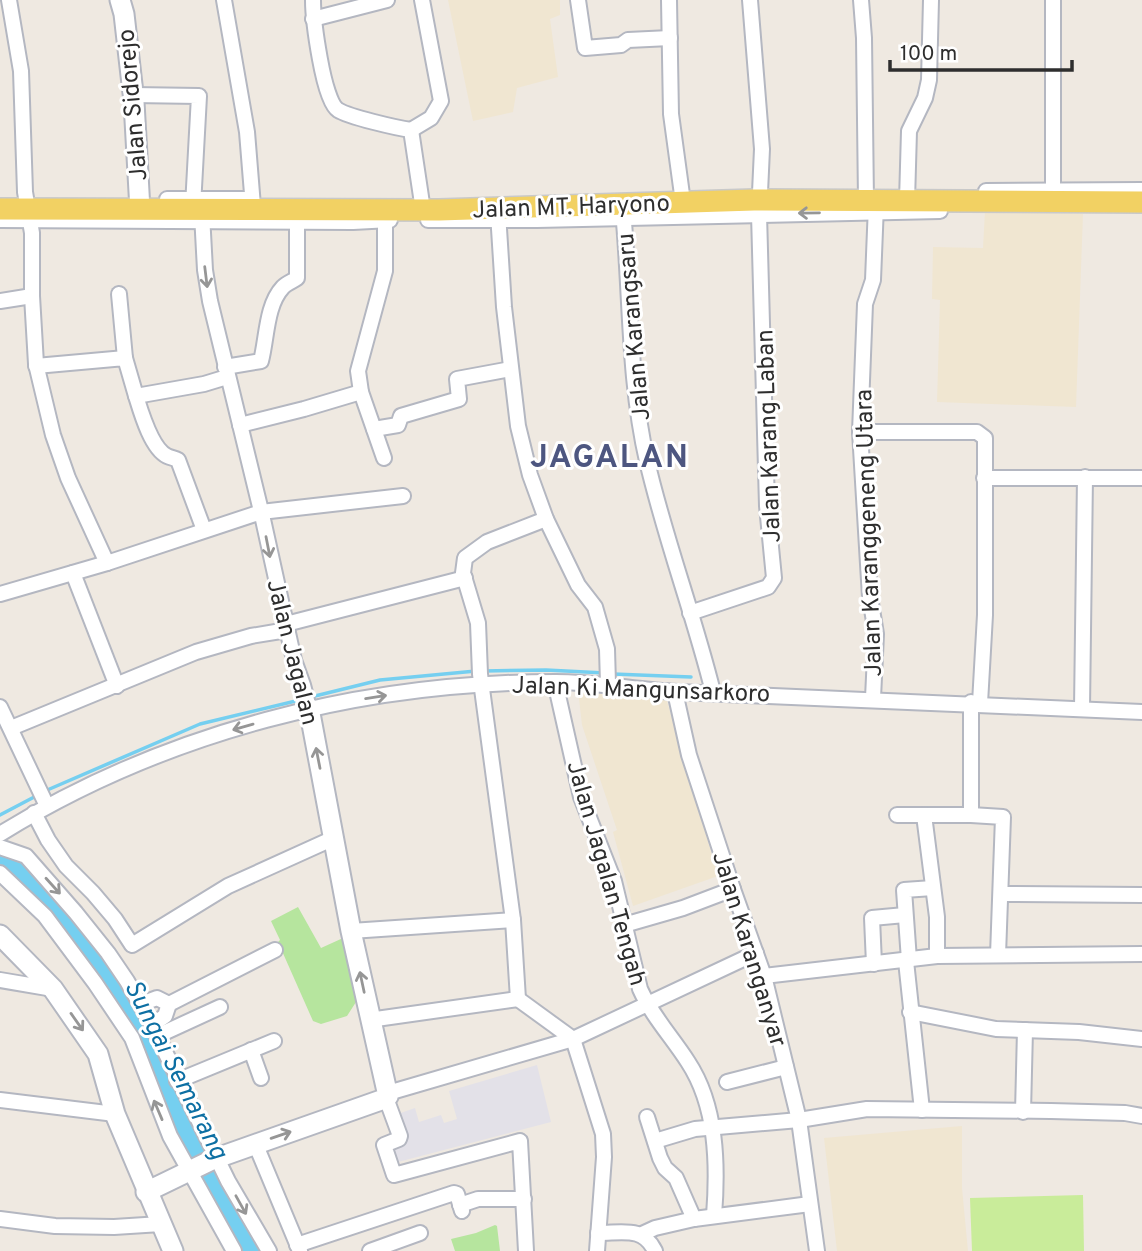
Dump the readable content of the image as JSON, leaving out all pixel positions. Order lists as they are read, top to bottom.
{
  "streets": {
    "main road": ["Jalan MT. Haryono"],
    "street": [
      "Jalan Sidorejo",
      "Jalan Karangsaru",
      "Jalan Karang Laban",
      "Jalan Karanggeneng Utara",
      "Jalan Jagalan",
      "Jalan Ki Mangunsarkoro",
      "Jalan Jagalan Tengah",
      "Jalan Karanganyar"
    ]
  },
  "crossings": [
    ["Jalan Sidorejo", "Jalan MT. Haryono"],
    ["Jalan Sidorejo", "Jalan Jagalan"],
    ["Jalan MT. Haryono", "Jalan Karangsaru"],
    ["Jalan MT. Haryono", "Jalan Karang Laban"],
    ["Jalan MT. Haryono", "Jalan Karanggeneng Utara"],
    ["Jalan MT. Haryono", "Jalan Jagalan"],
    ["Jalan Karangsaru", "Jalan Karang Laban"],
    ["Jalan Karangsaru", "Jalan Ki Mangunsarkoro"],
    ["Jalan Karanggeneng Utara", "Jalan Ki Mangunsarkoro"],
    ["Jalan Jagalan", "Jalan Ki Mangunsarkoro"],
    ["Jalan Ki Mangunsarkoro", "Jalan Jagalan Tengah"],
    ["Jalan Ki Mangunsarkoro", "Jalan Karanganyar"]
  ],
  "districts": ["JAGALAN"],
  "water": ["Sungai Semarang"],
  "scale_bar": "100 m"
}
